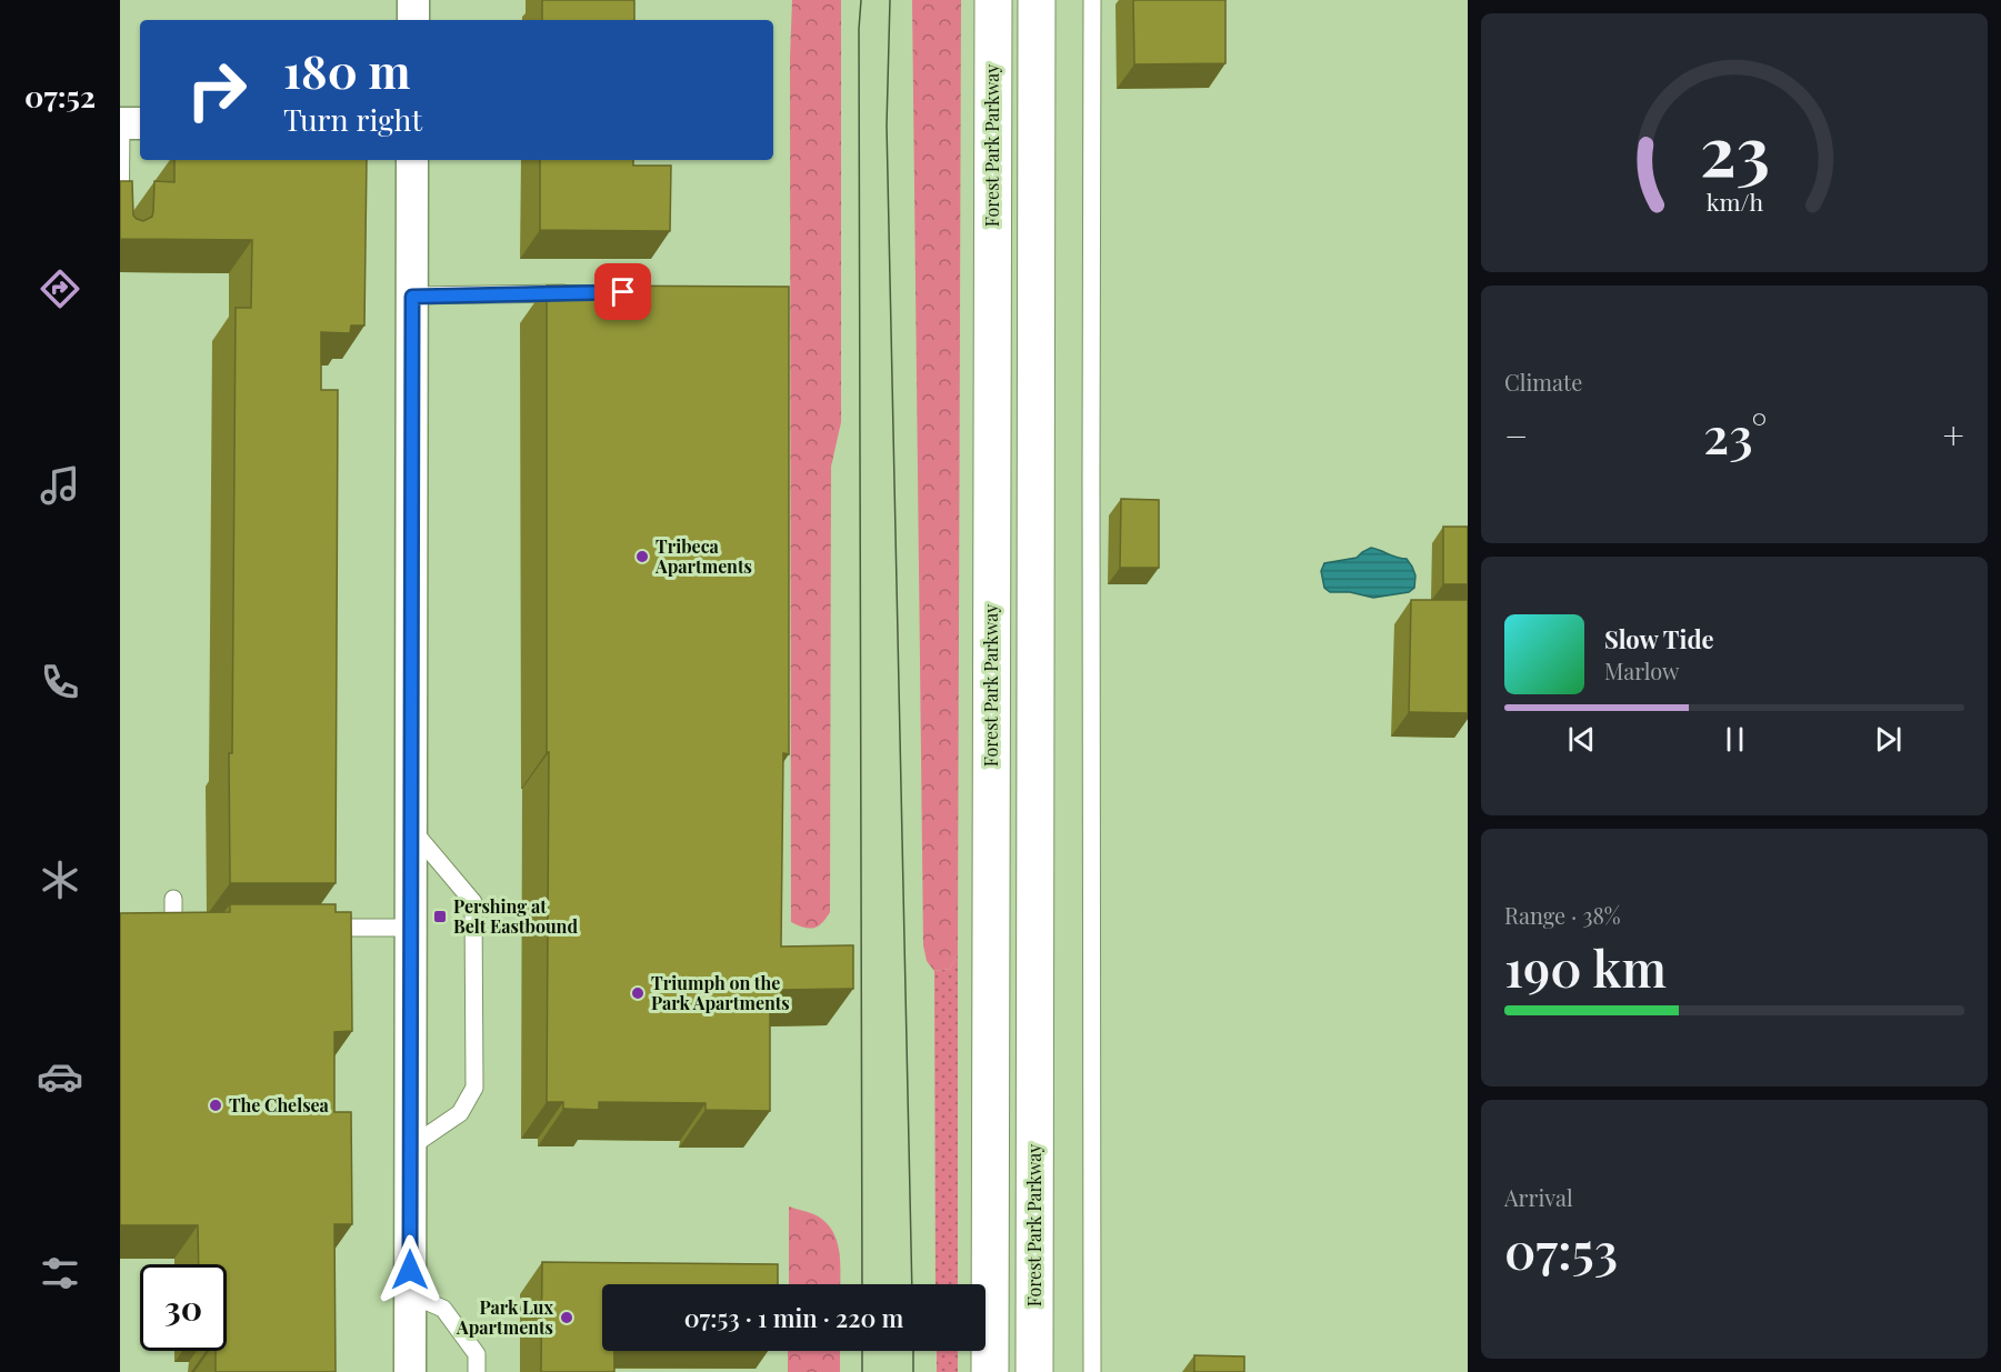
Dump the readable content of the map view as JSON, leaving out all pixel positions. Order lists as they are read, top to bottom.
{
  "streets": {
    "main road": ["Forest Park Parkway"]
  },
  "places": {
    "other": [
      "Tribeca Apartments",
      "Triumph on the Park Apartments",
      "The Chelsea",
      "Park Lux Apartments"
    ],
    "transit": ["Pershing at Belt Eastbound"]
  },
  "page": {
    "tabs": "07:52",
    "turn": ["180 m", "Turn right"],
    "tile": [
      "Climate",
      ["Range · 38%", "190 km"],
      ["Arrival", "07:53"]
    ],
    "heat": ["−", "23°", "+"],
    "song": ["Slow Tide", "Marlow"],
    "limit": "30",
    "trip": "07:53 · 1 min · 220 m",
    "gauge": ["23", "km/h"]
  }
}
